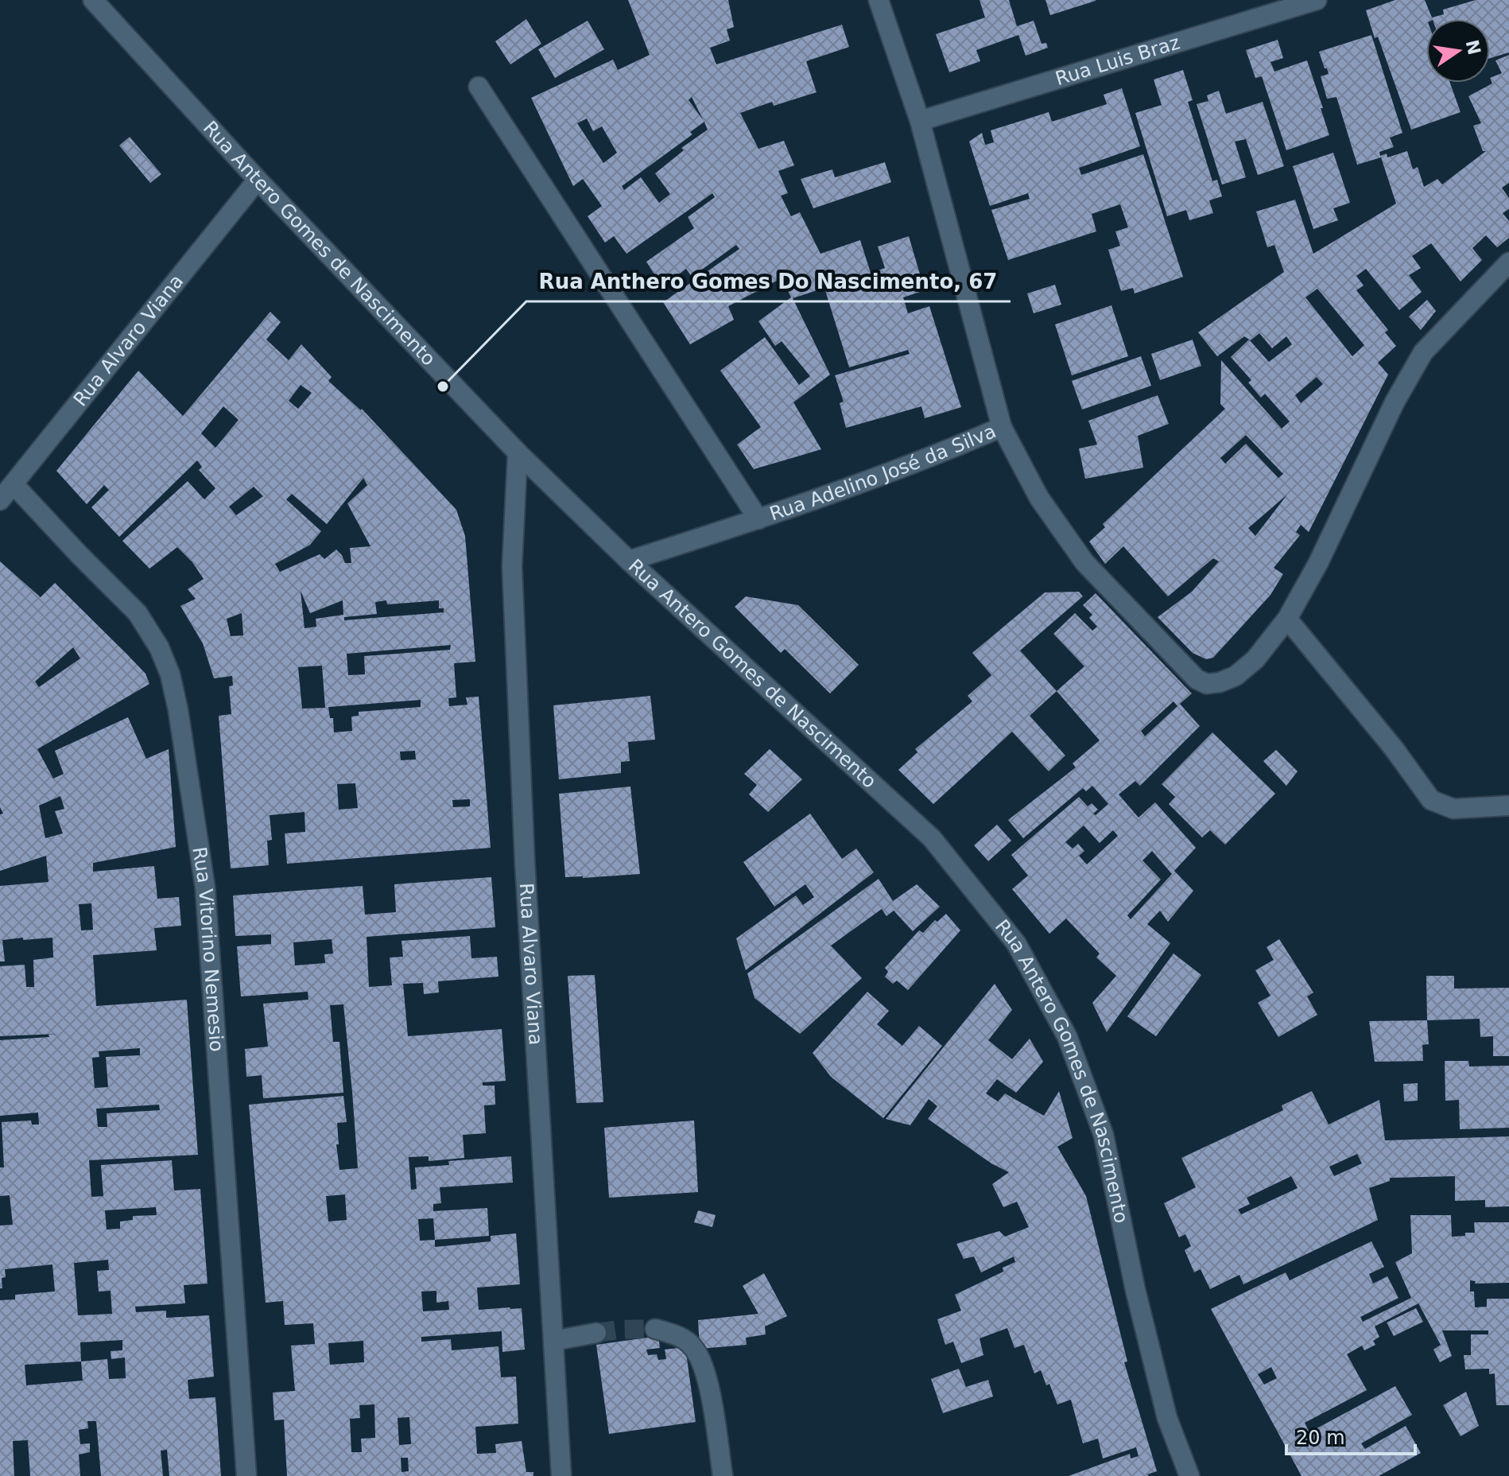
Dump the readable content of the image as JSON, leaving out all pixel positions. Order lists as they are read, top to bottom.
{
  "streets": {
    "street": [
      "Rua Luis Braz",
      "Rua Antero Gomes de Nascimento",
      "Rua Alvaro Viana",
      "Rua Adelino José da Silva",
      "Rua Vitorino Nemesio"
    ]
  },
  "crossings": [
    ["Rua Luis Braz", "Rua Adelino José da Silva"],
    ["Rua Antero Gomes de Nascimento", "Rua Alvaro Viana"],
    ["Rua Antero Gomes de Nascimento", "Rua Adelino José da Silva"],
    ["Rua Alvaro Viana", "Rua Vitorino Nemesio"]
  ],
  "places": ["Rua Anthero Gomes Do Nascimento, 67"],
  "scale_bar": "20 m",
  "north": "right"
}
